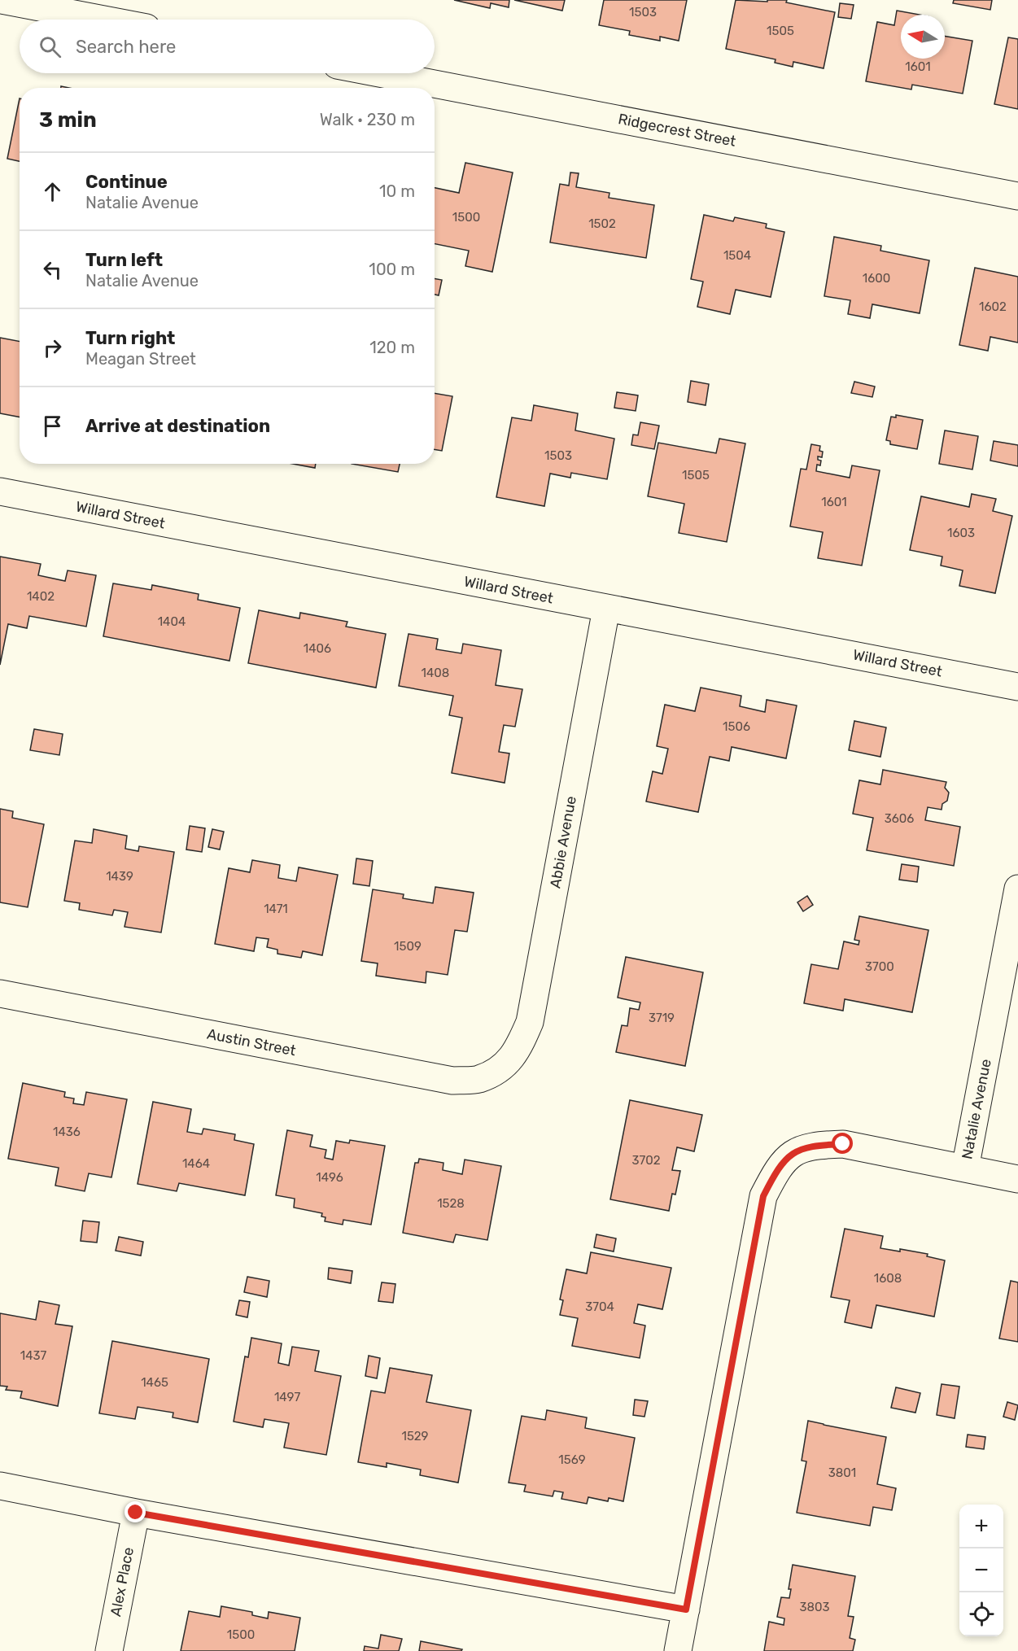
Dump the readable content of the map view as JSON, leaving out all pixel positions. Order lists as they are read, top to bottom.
{
  "streets": {
    "street": [
      "Ridgecrest Street",
      "Willard Street",
      "Abbie Avenue",
      "Austin Street",
      "Natalie Avenue",
      "Alex Place"
    ]
  },
  "crossings": [
    ["Willard Street", "Abbie Avenue"],
    ["Abbie Avenue", "Austin Street"]
  ],
  "house_numbers": [
    "1503",
    "1505",
    "1601",
    "1500",
    "1502",
    "1504",
    "1600",
    "1602",
    "1503",
    "1505",
    "1601",
    "1603",
    "1402",
    "1404",
    "1406",
    "1408",
    "1506",
    "3606",
    "1439",
    "1471",
    "1509",
    "3700",
    "3719",
    "1436",
    "3702",
    "1464",
    "1496",
    "1528",
    "1608",
    "3704",
    "1437",
    "1465",
    "1497",
    "1529",
    "1569",
    "3801",
    "3803",
    "1500"
  ],
  "north": "left",
  "page": {
    "search": "Search here",
    "heading": ["3 min", "Walk · 230 m"],
    "list": [
      ["Continue", "Natalie Avenue", "10 m"],
      ["Turn left", "Natalie Avenue", "100 m"],
      ["Turn right", "Meagan Street", "120 m"],
      "Arrive at destination"
    ],
    "map_buttons": ["+", "−"]
  }
}
